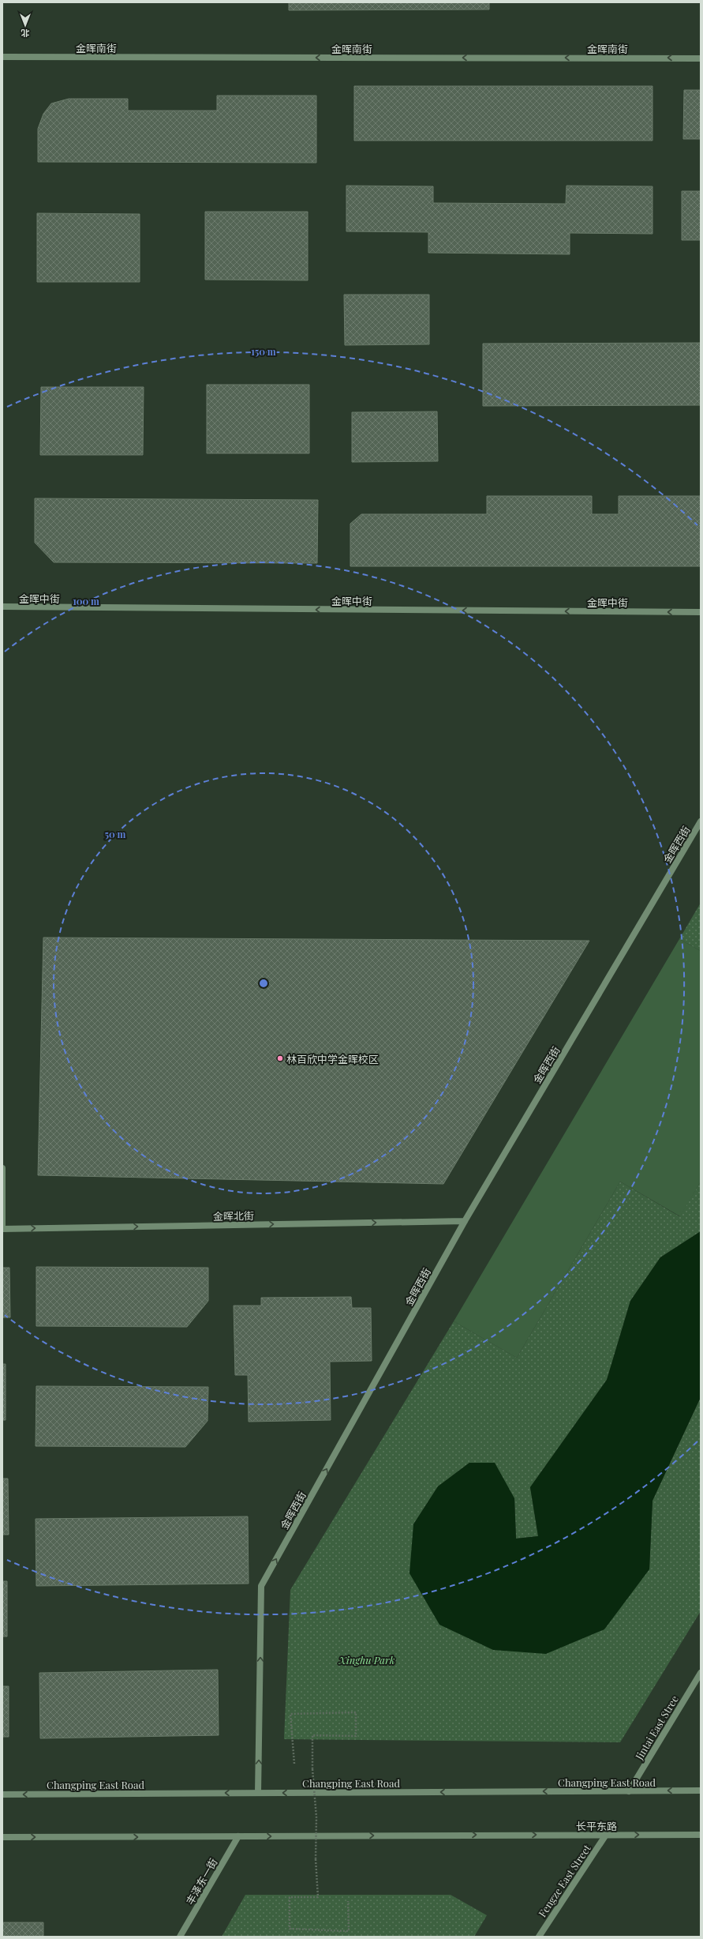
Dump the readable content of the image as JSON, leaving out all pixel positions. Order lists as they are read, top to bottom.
{
  "streets": {
    "street": [
      "金晖南街",
      "金晖中街",
      "金晖西街",
      "金晖北街",
      "Jintai East Stree",
      "Changping East Road",
      "Fengze East Street",
      "丰泽东一街"
    ]
  },
  "crossings": [
    ["金晖西街", "金晖北街"],
    ["金晖西街", "Changping East Road"],
    ["Jintai East Stree", "Changping East Road"]
  ],
  "one_way": [
    "金晖南街",
    "金晖中街",
    "金晖西街",
    "金晖北街"
  ],
  "parks": ["Xinghu Park"],
  "places": ["林百欣中学金晖校区"],
  "north": "bottom",
  "rings": ["150 m", "100 m", "50 m"]
}
